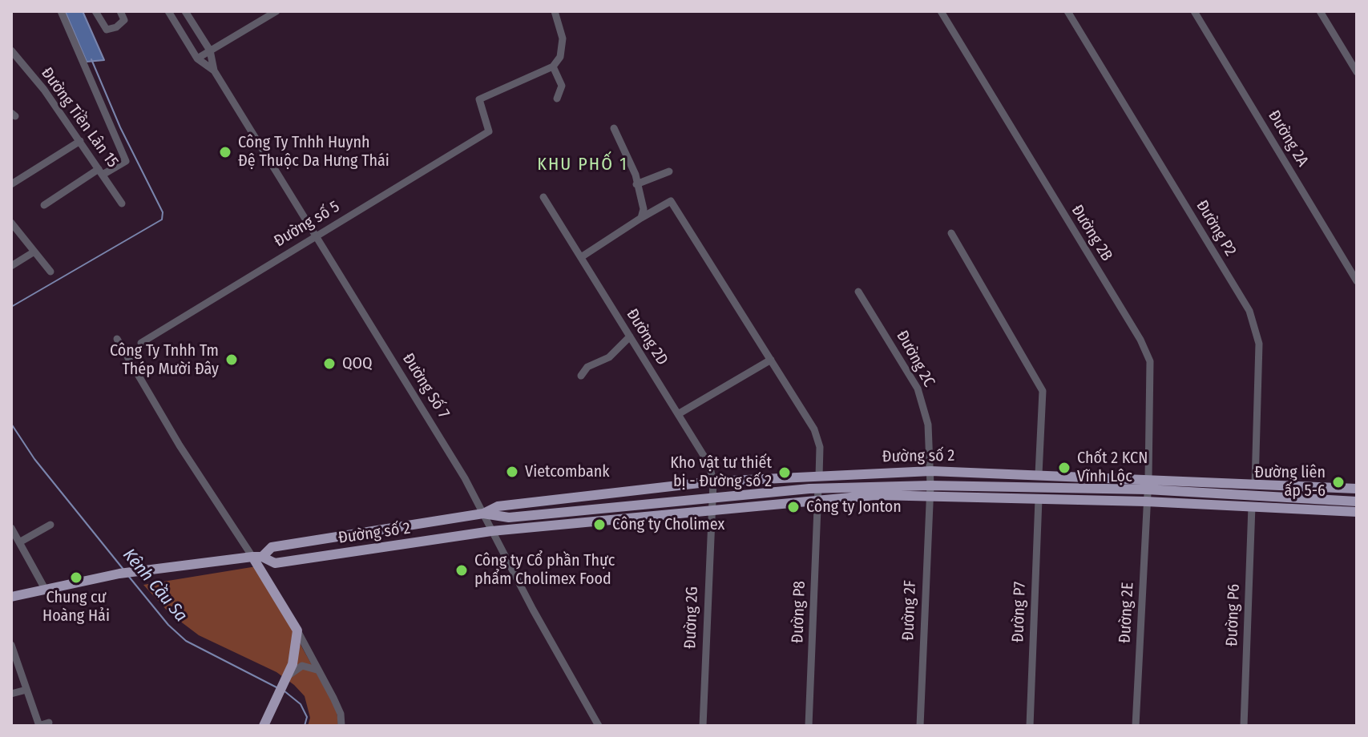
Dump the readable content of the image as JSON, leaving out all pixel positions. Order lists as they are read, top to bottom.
{
  "streets": {
    "main road": ["Đường số 2"],
    "street": [
      "Đường Tiền Lân 15",
      "Đường 2A",
      "Đường số 5",
      "Đường P2",
      "Đường 2B",
      "Đường 2D",
      "Đường 2C",
      "Đường Số 7",
      "Đường 2F",
      "Đường P8",
      "Đường P7",
      "Đường 2E",
      "Đường P6",
      "Đường 2G"
    ]
  },
  "crossings": [
    ["Đường số 5", "Đường Số 7"],
    ["Đường P2", "Đường số 2"],
    ["Đường 2B", "Đường số 2"],
    ["Đường 2B", "Đường 2E"],
    ["Đường 2D", "Đường số 2"],
    ["Đường 2D", "Đường 2G"],
    ["Đường 2C", "Đường số 2"],
    ["Đường 2C", "Đường 2F"],
    ["Đường Số 7", "Đường số 2"],
    ["Đường số 2", "Đường 2F"],
    ["Đường số 2", "Đường P8"],
    ["Đường số 2", "Đường P7"],
    ["Đường số 2", "Đường 2E"],
    ["Đường số 2", "Đường P6"],
    ["Đường số 2", "Đường 2G"]
  ],
  "districts": ["KHU PHỐ 1"],
  "water": ["Kênh Cầu Sa"],
  "places": [
    "Công Ty Tnhh Huynh Đệ Thuộc Da Hưng Thái",
    "Công Ty Tnhh Tm Thép Mười Đây",
    "QOQ",
    "Chốt 2 KCN Vĩnh Lộc",
    "Vietcombank",
    "Kho vật tư thiết bị - Đường số 2",
    "Đường liên ấp 5-6",
    "Công ty Jonton",
    "Công ty Cholimex",
    "Công ty Cổ phần Thực phẩm Cholimex Food",
    "Chung cư Hoàng Hải"
  ]
}
